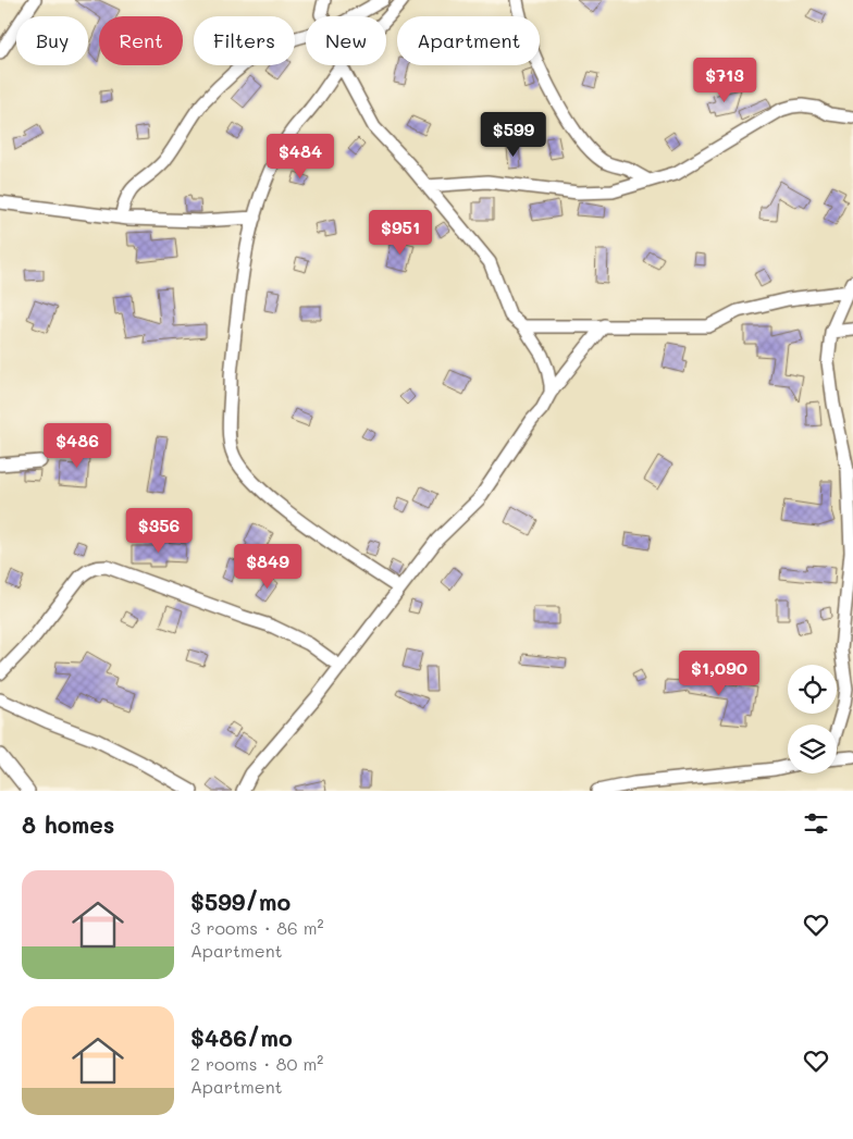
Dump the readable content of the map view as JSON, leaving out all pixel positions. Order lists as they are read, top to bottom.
{
  "page": {
    "chip": [
      "Buy",
      "Rent",
      "Filters",
      "New",
      "Apartment"
    ],
    "price": [
      "$713",
      "$599",
      "$484",
      "$951",
      "$486",
      "$356",
      "$849",
      "$1,090"
    ],
    "heading": "8 homes",
    "list": [
      {
        "name": "$599/mo",
        "note": "3 rooms · 86 m² · Apartment"
      },
      {
        "name": "$486/mo",
        "note": "2 rooms · 80 m² · Apartment"
      }
    ]
  }
}
